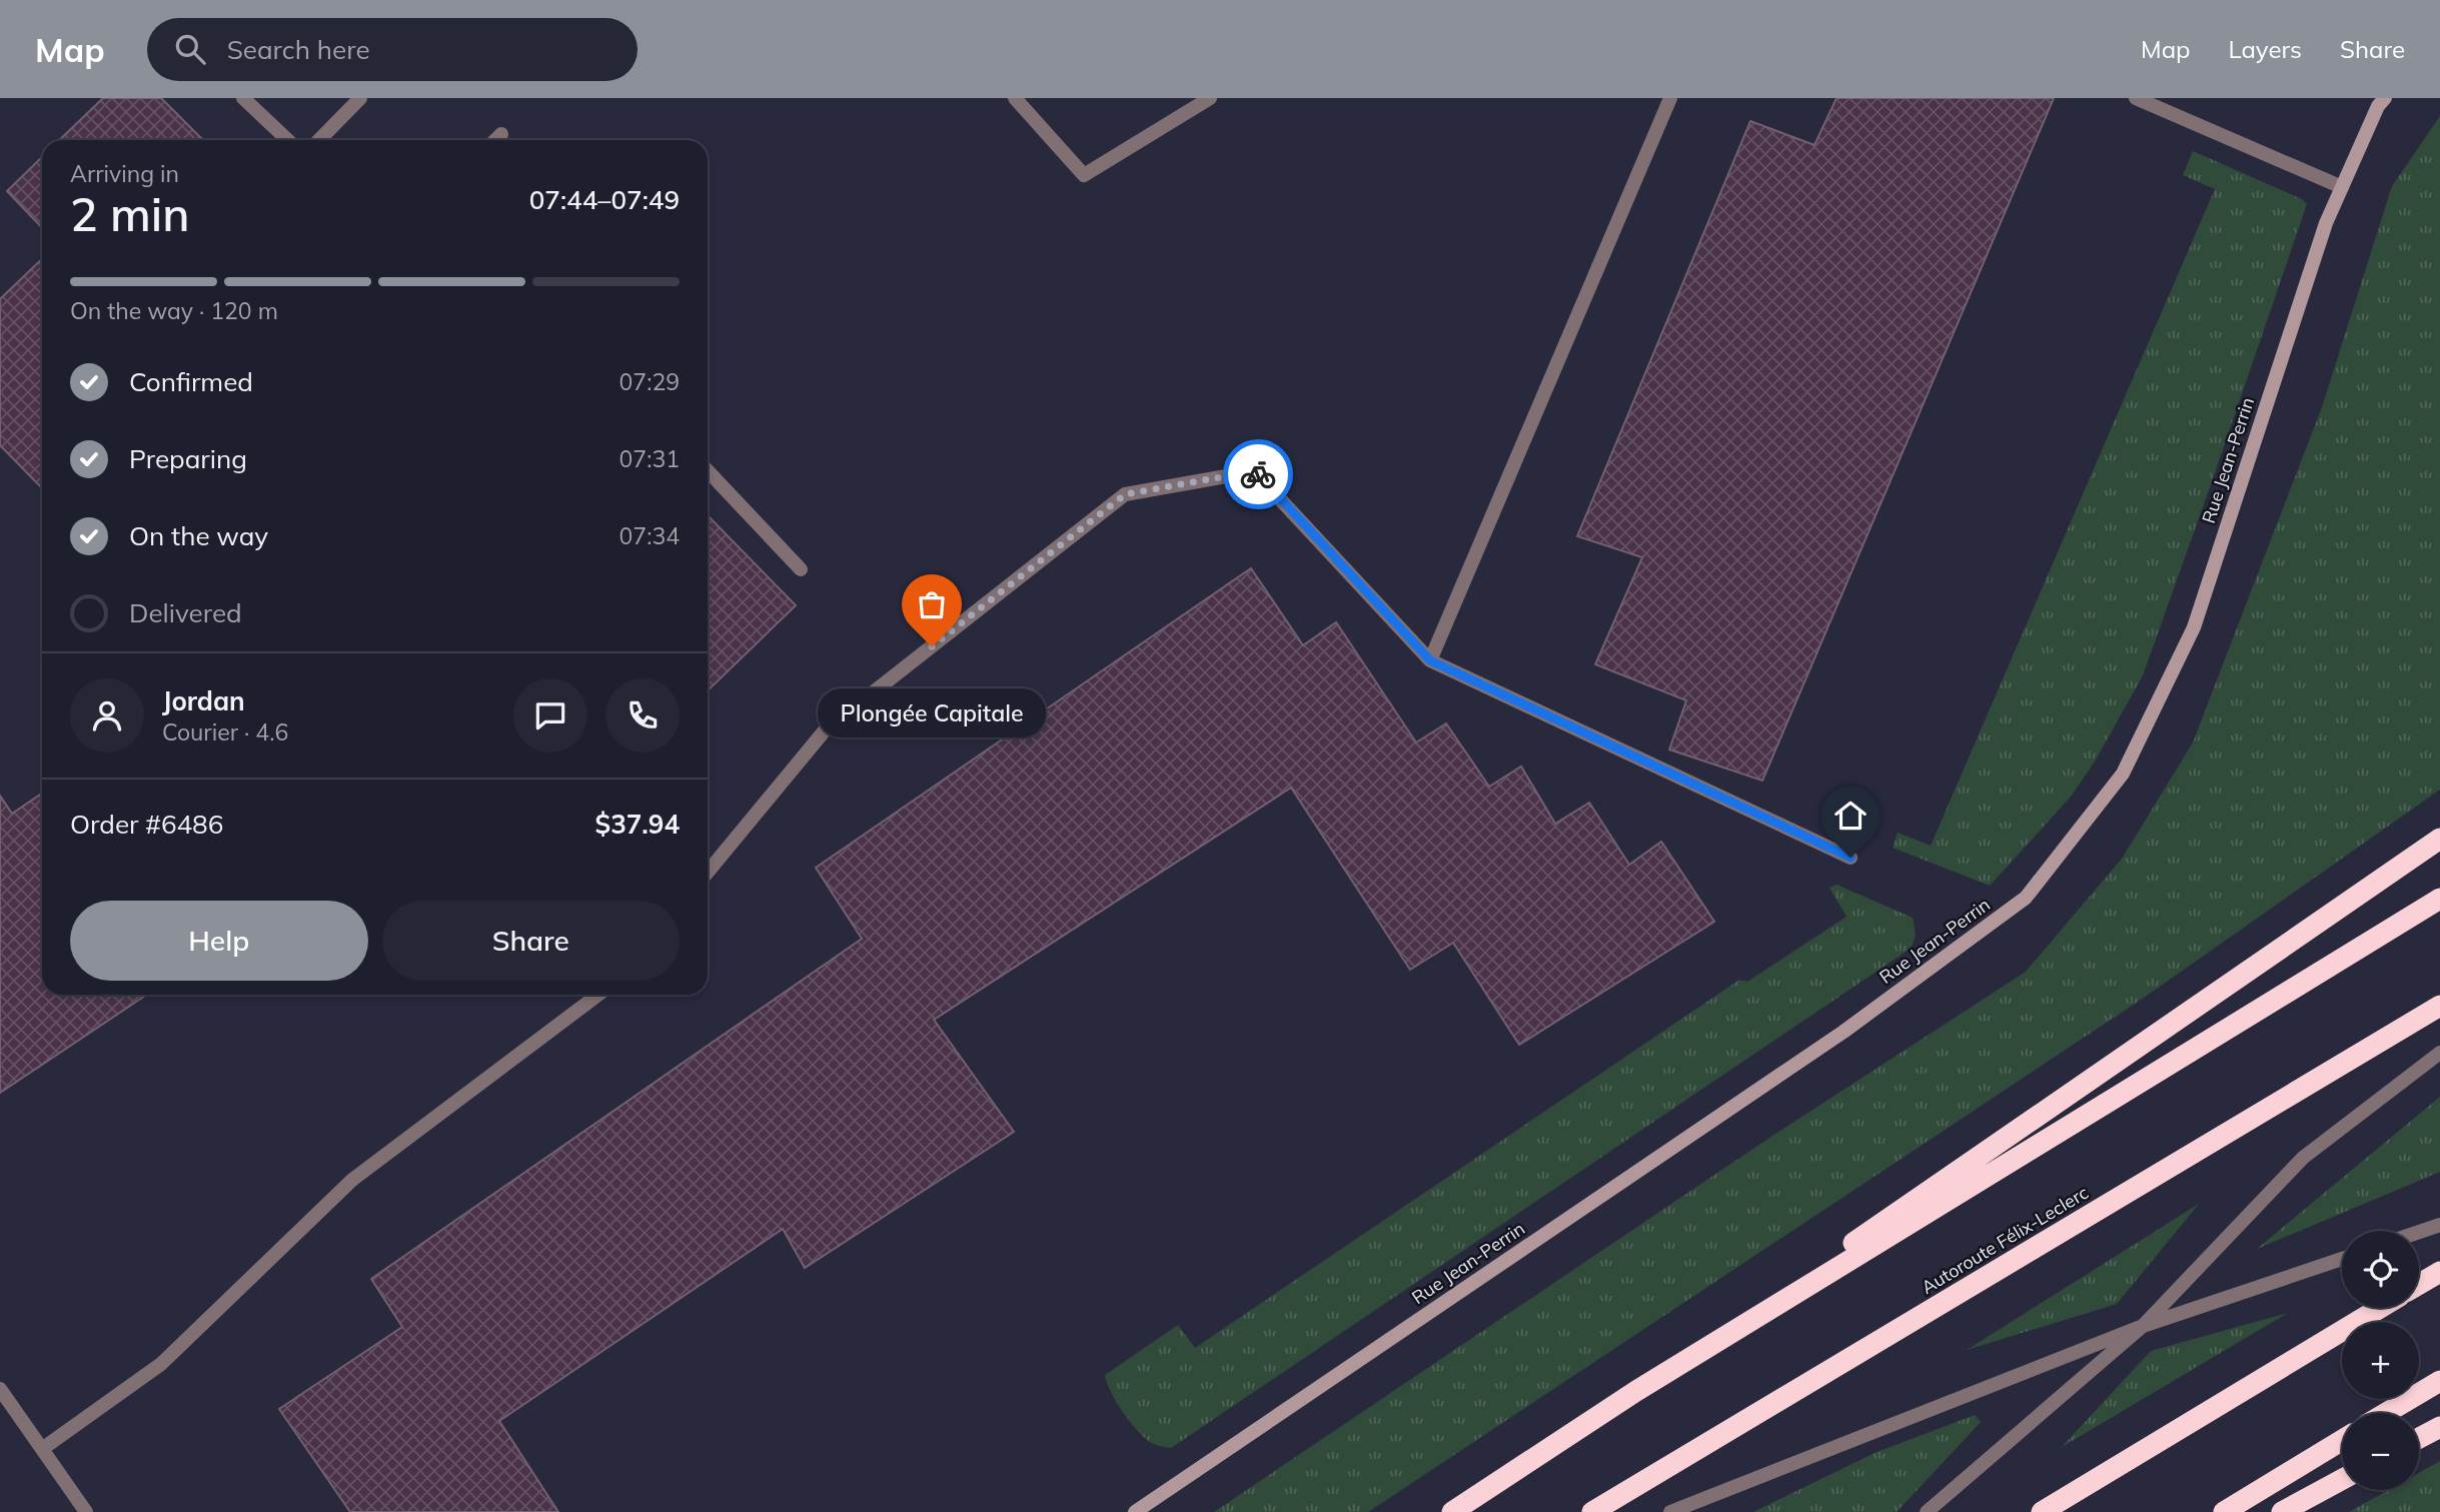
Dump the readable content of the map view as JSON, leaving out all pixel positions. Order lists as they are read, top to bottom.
{
  "streets": {
    "highway": ["Autoroute Félix-Leclerc"],
    "street": ["Rue Jean-Perrin"]
  },
  "places": ["Plongée Capitale"],
  "page": {
    "header": "Map",
    "search": "Search here",
    "nav": ["Map", "Layers", "Share"],
    "heading": ["2 min", "Arriving in", "07:44–07:49"],
    "panel": [
      "Jordan",
      "Courier · 4.6",
      "Order #6486",
      "$37.94"
    ],
    "bar": "On the way · 120 m",
    "list": [
      ["Confirmed", "07:29"],
      ["Preparing", "07:31"],
      ["On the way", "07:34"],
      "Delivered"
    ],
    "bubble": "Plongée Capitale",
    "buttons": ["Help", "Share"],
    "map_buttons": ["+", "−"]
  }
}
